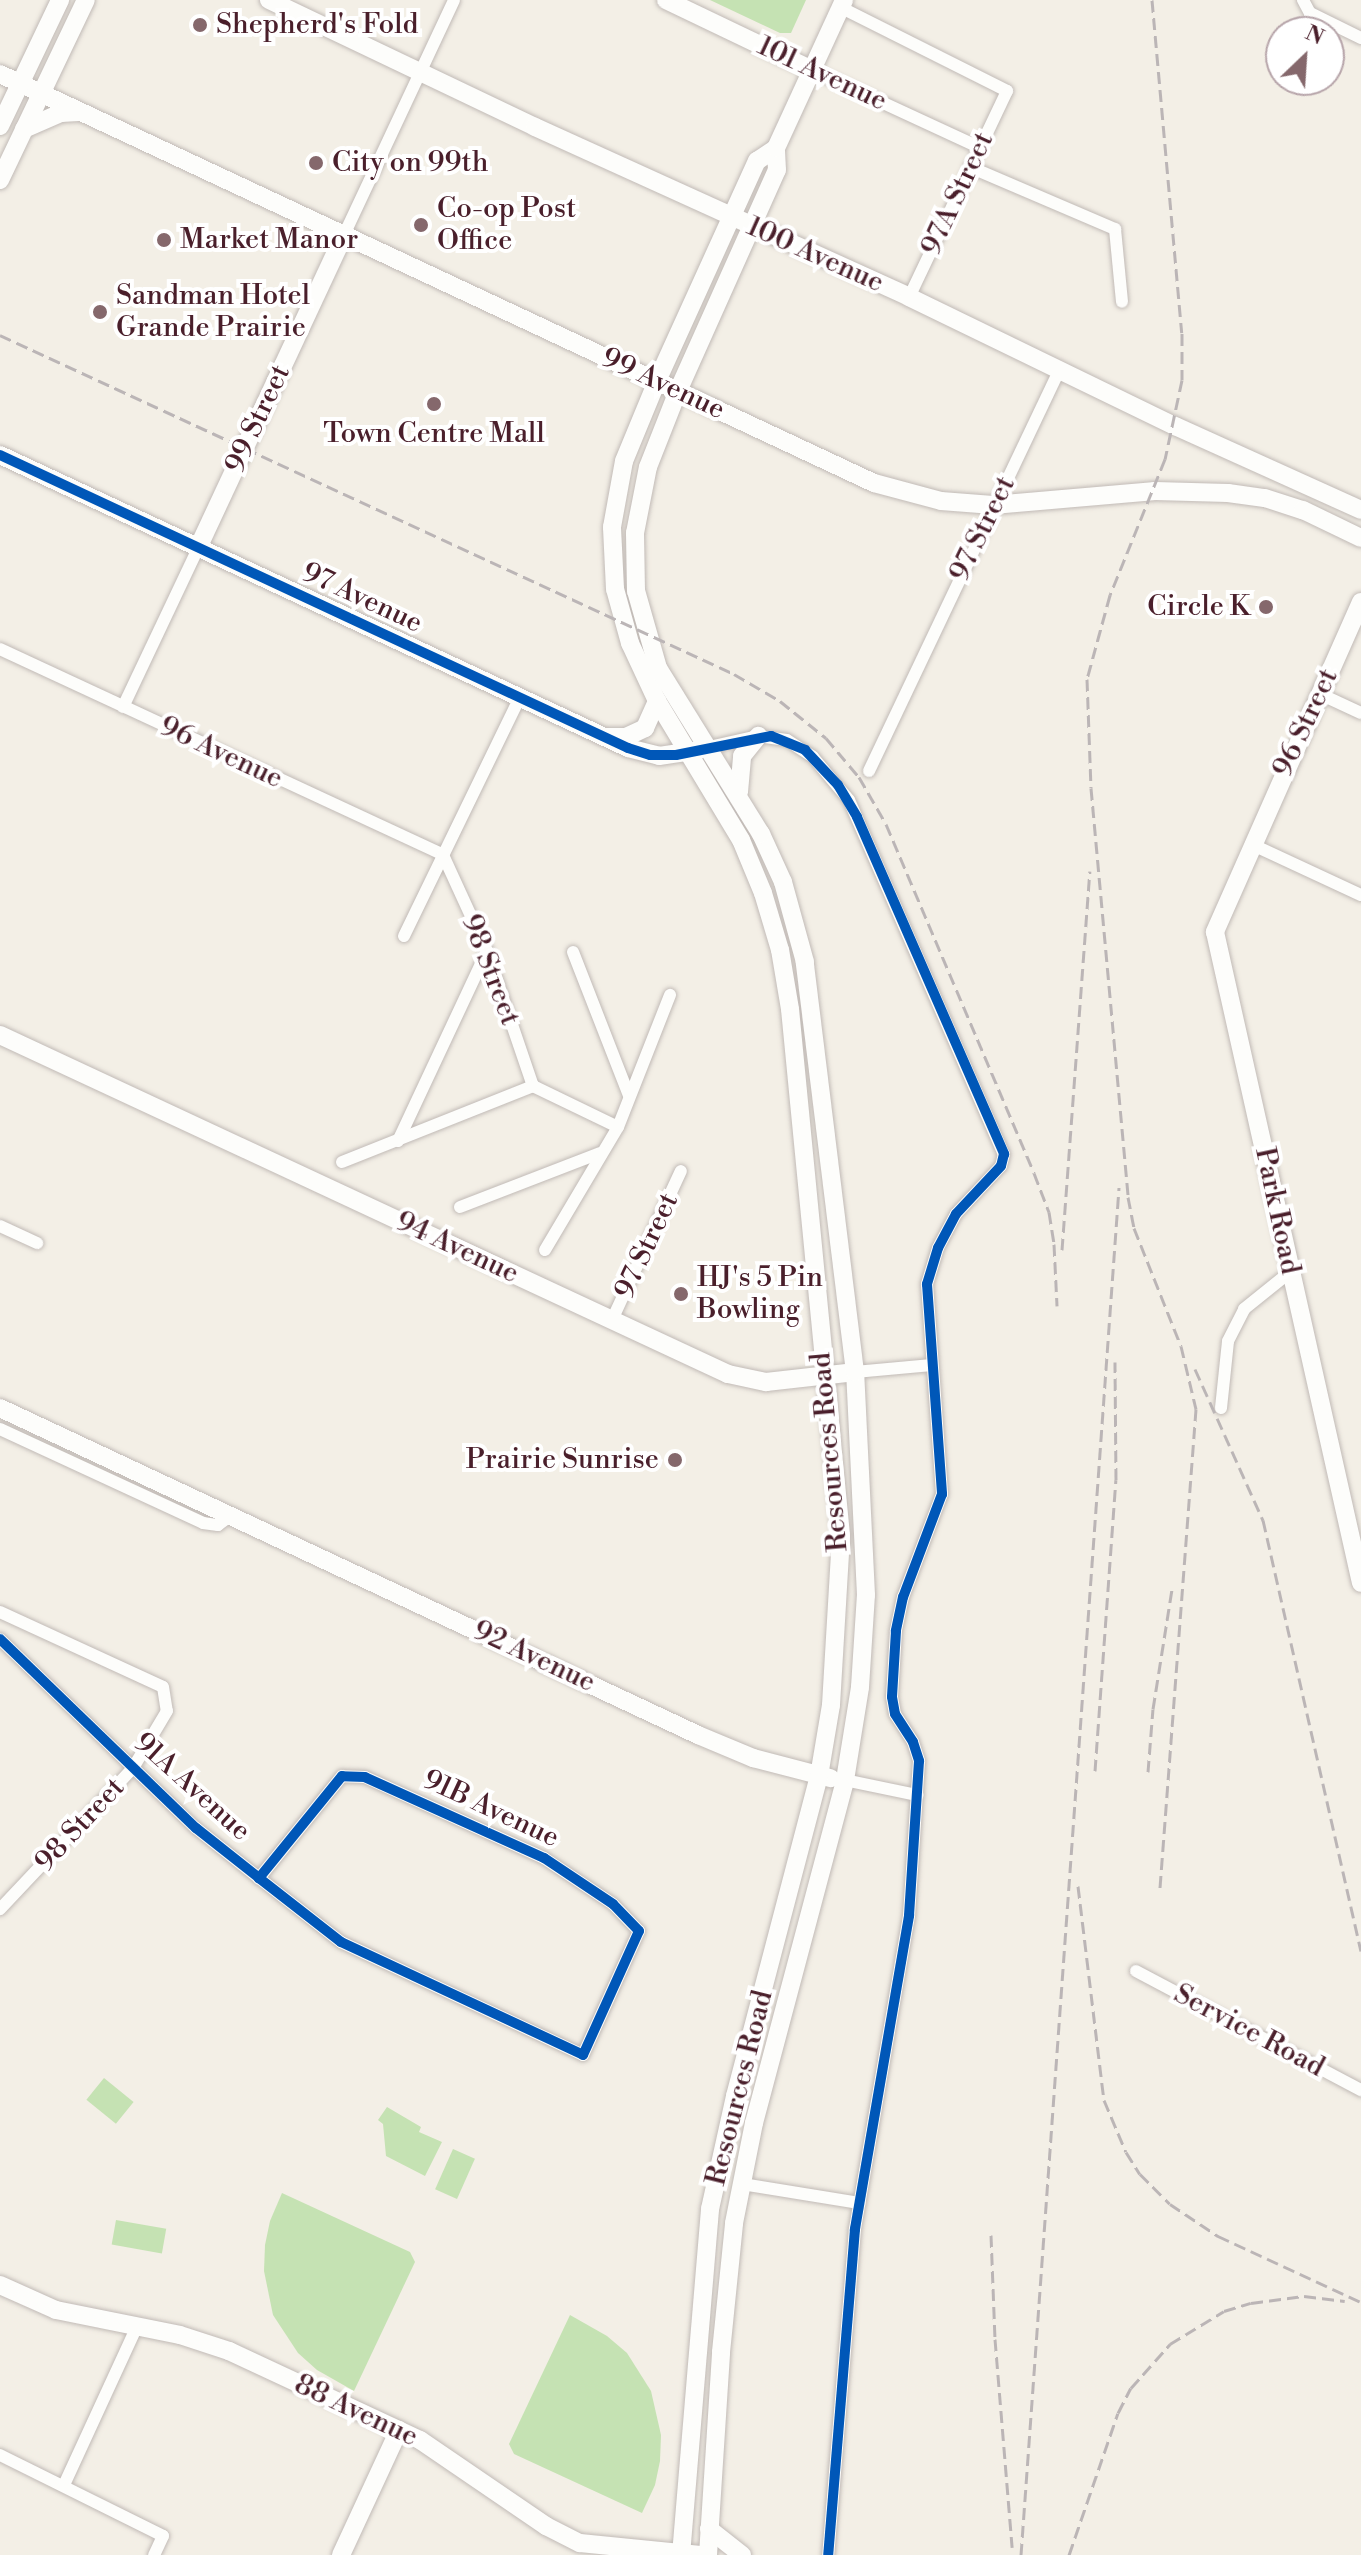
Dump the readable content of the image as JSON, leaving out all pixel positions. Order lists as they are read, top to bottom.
{
  "streets": {
    "main road": [
      "101 Avenue",
      "100 Avenue",
      "99 Avenue",
      "99 Street",
      "97 Avenue",
      "96 Street",
      "Park Road",
      "94 Avenue",
      "Resources Road",
      "92 Avenue",
      "88 Avenue"
    ],
    "street": [
      "97A Street",
      "97 Street",
      "96 Avenue",
      "98 Street",
      "91A Avenue",
      "91B Avenue",
      "Service Road"
    ]
  },
  "crossings": [
    ["101 Avenue", "97A Street"],
    ["97A Street", "100 Avenue"],
    ["100 Avenue", "99 Street"],
    ["100 Avenue", "97 Street"],
    ["99 Avenue", "99 Street"],
    ["99 Avenue", "97 Street"],
    ["99 Avenue", "Resources Road"],
    ["99 Street", "97 Avenue"],
    ["99 Street", "96 Avenue"],
    ["97 Street", "94 Avenue"],
    ["97 Avenue", "98 Street"],
    ["97 Avenue", "Resources Road"],
    ["96 Street", "Park Road"],
    ["96 Avenue", "98 Street"],
    ["98 Street", "91A Avenue"],
    ["94 Avenue", "Resources Road"],
    ["Resources Road", "92 Avenue"],
    ["Resources Road", "88 Avenue"],
    ["91A Avenue", "91B Avenue"]
  ],
  "places": [
    "Shepherd's Fold",
    "City on 99th",
    "Co-op Post Office",
    "Market Manor",
    "Sandman Hotel Grande Prairie",
    "Town Centre Mall",
    "Circle K",
    "HJ's 5 Pin Bowling",
    "Prairie Sunrise"
  ],
  "north": "top right"
}
